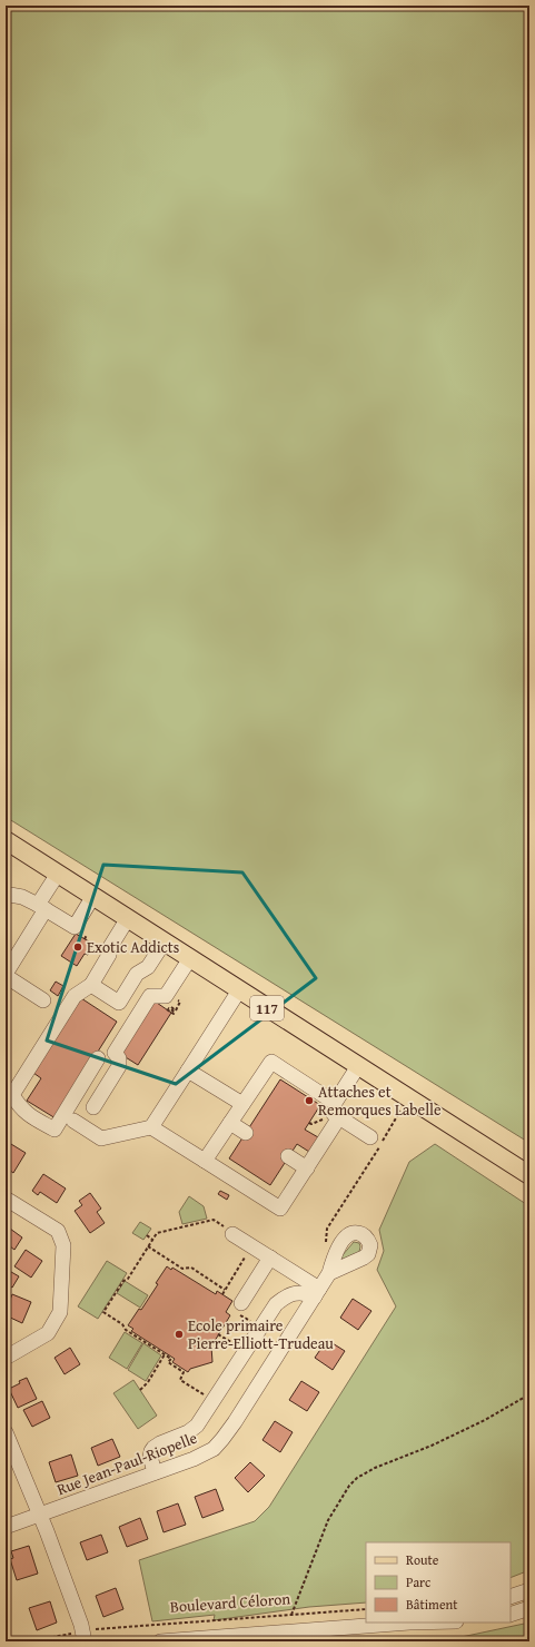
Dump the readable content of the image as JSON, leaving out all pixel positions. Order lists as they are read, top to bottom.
{
  "streets": {
    "main road": ["117"],
    "street": ["Rue Jean-Paul-Riopelle"],
    "path": ["Boulevard Céloron"]
  },
  "places": ["Exotic Addicts", "Attaches et Remorques Labelle", "Ecole primaire Pierre-Elliott-Trudeau"],
  "legend": ["Route", "Parc", "Bâtiment"]
}
